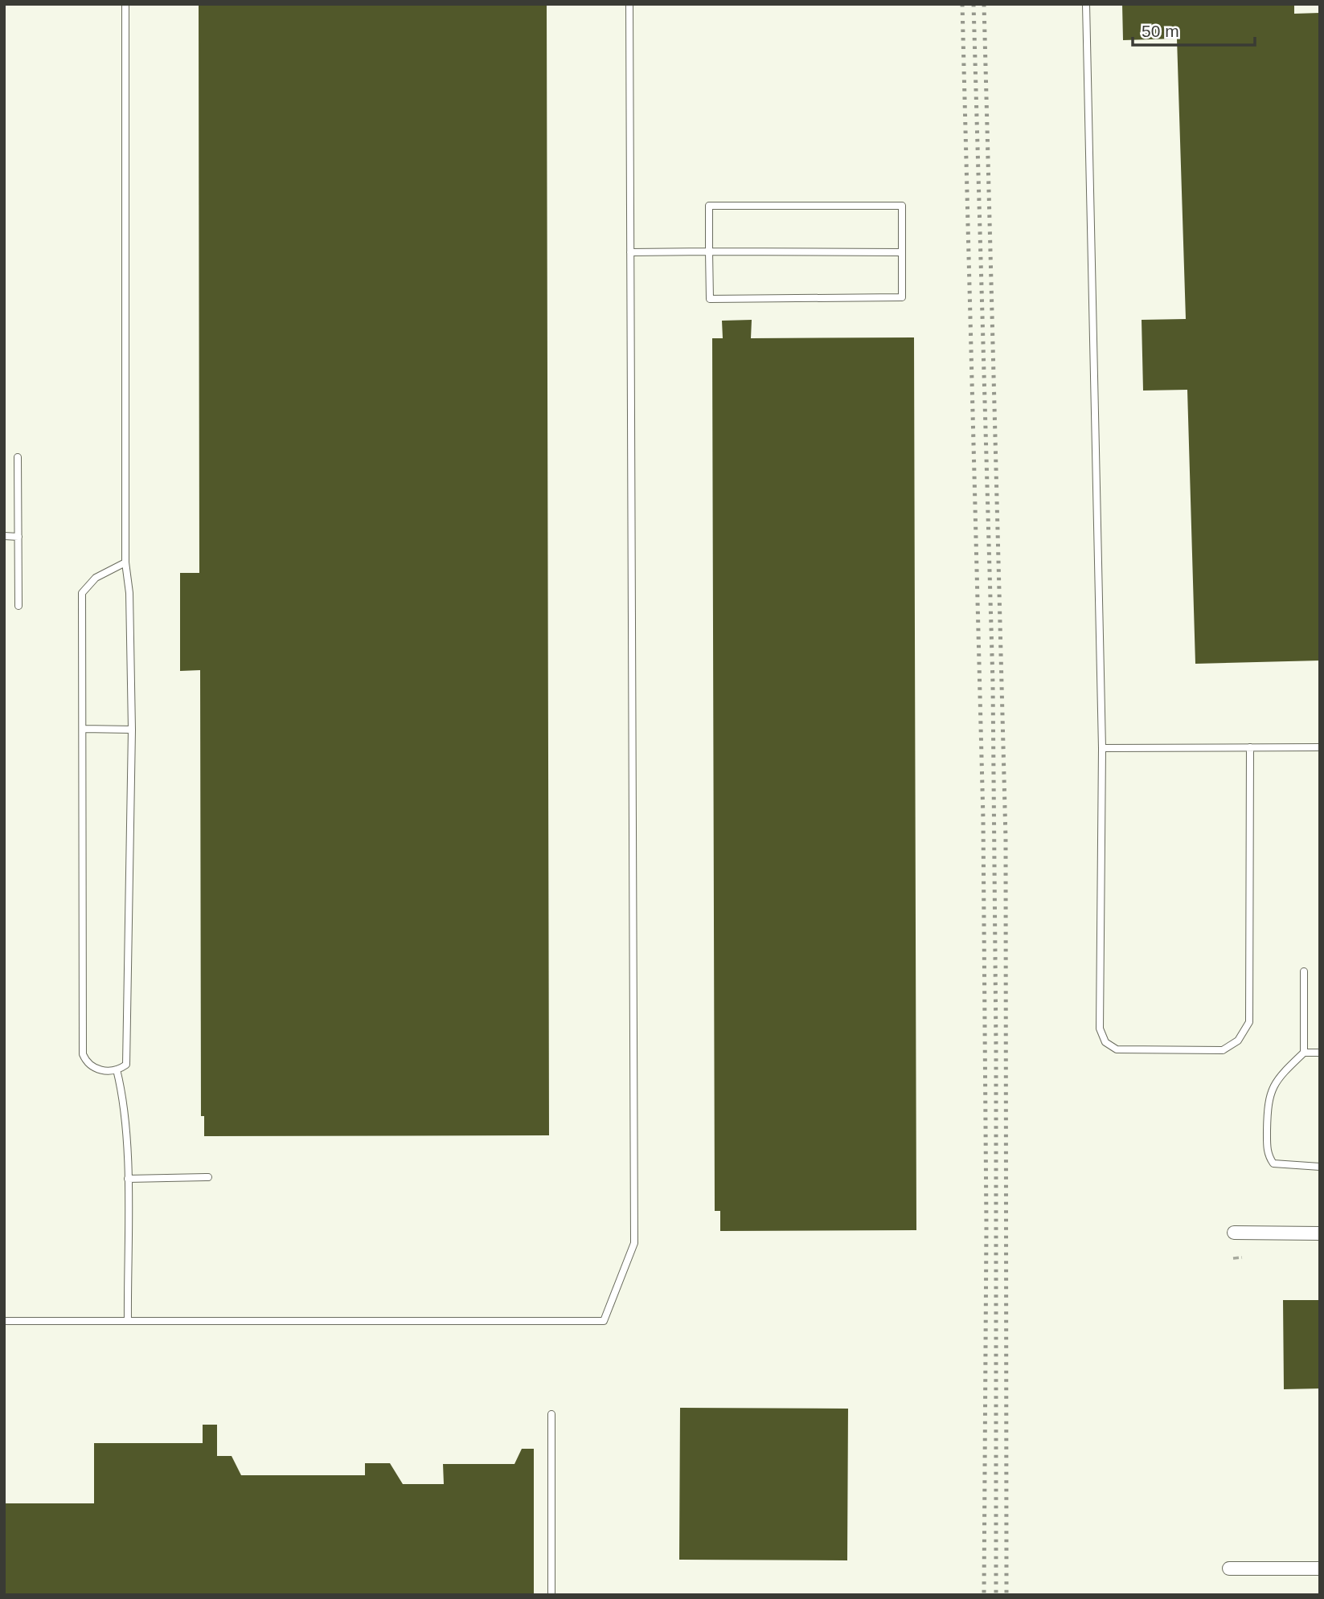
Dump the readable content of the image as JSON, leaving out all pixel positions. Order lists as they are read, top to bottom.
{
  "scale_bar": "50 m"
}
